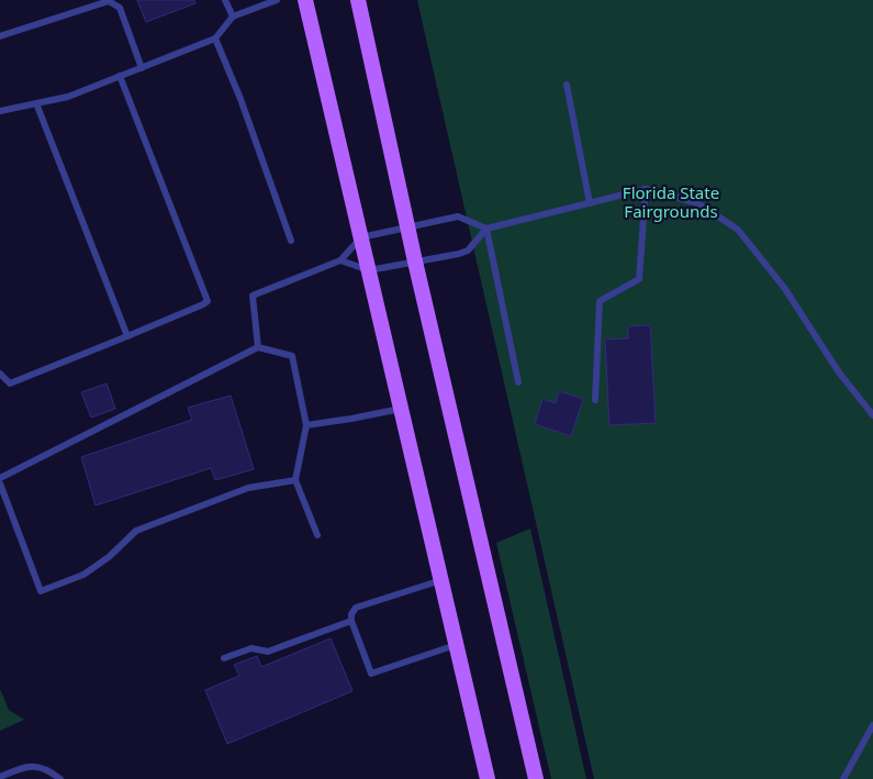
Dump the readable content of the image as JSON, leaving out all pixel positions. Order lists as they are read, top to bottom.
{
  "parks": ["Florida State Fairgrounds"]
}
